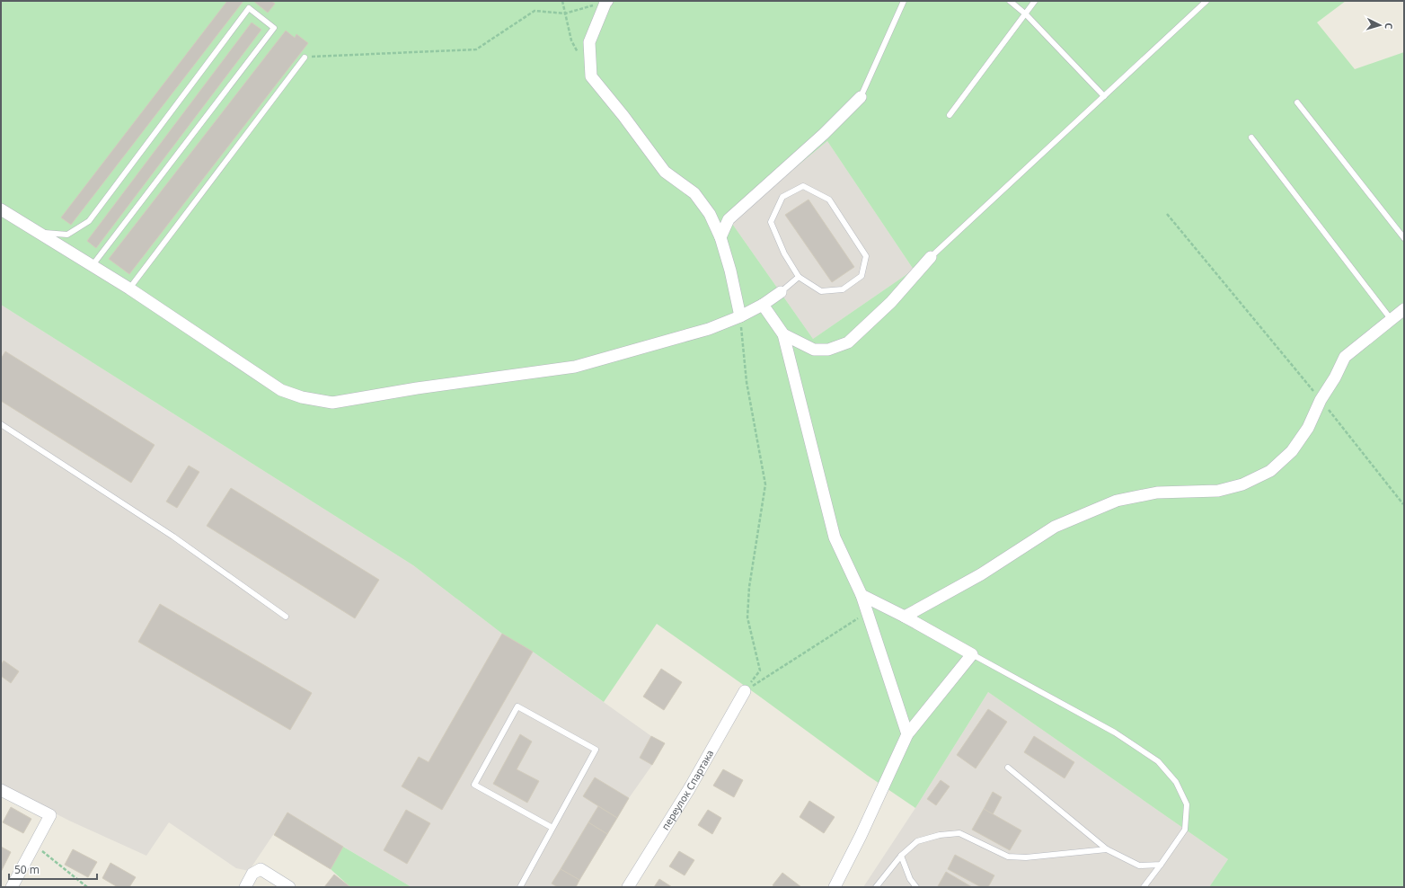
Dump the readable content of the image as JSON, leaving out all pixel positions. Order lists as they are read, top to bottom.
{
  "streets": {
    "street": ["переулок Спартака"]
  },
  "scale_bar": "50 m",
  "north": "right"
}
